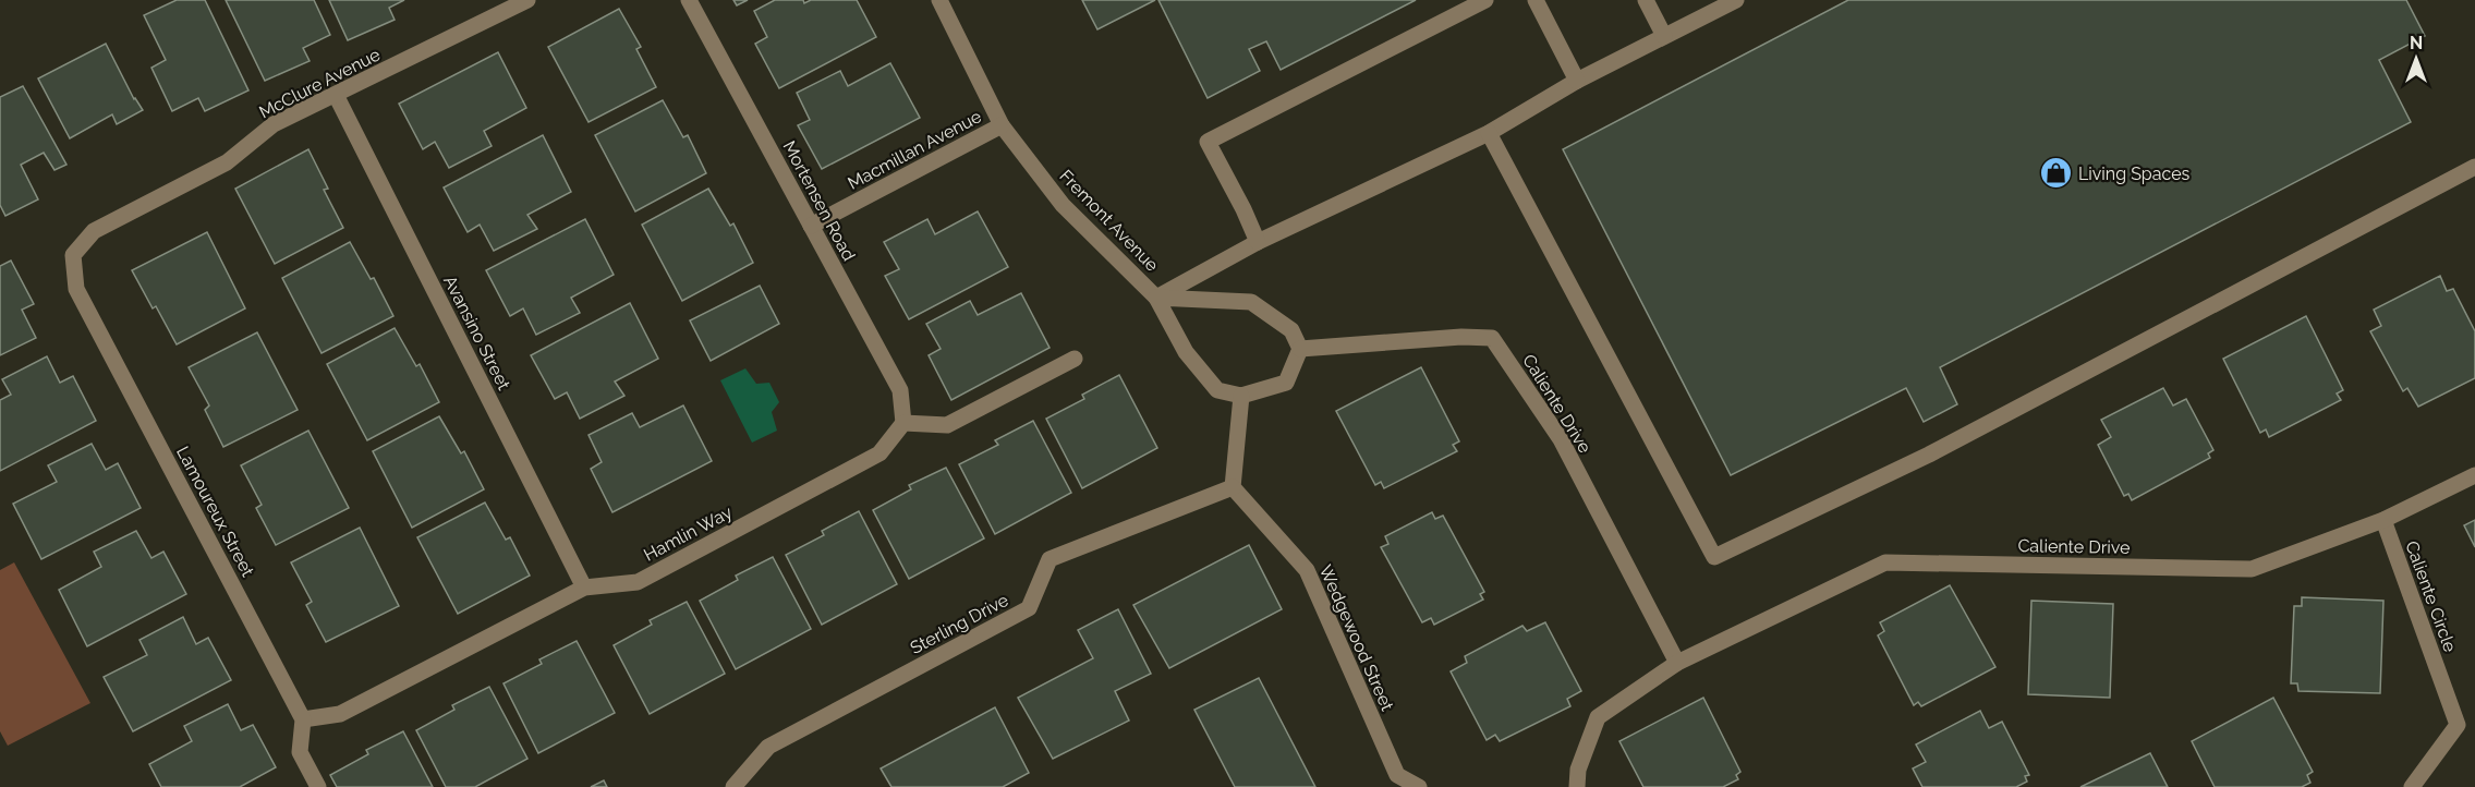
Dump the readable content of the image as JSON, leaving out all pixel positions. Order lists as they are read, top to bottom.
{
  "streets": {
    "street": [
      "McClure Avenue",
      "Macmillan Avenue",
      "Mortensen Road",
      "Fremont Avenue",
      "Avansino Street",
      "Caliente Drive",
      "Lamoureux Street",
      "Hamlin Way",
      "Caliente Circle",
      "Sterling Drive",
      "Wedgewood Street"
    ]
  },
  "crossings": [
    ["McClure Avenue", "Avansino Street"],
    ["McClure Avenue", "Lamoureux Street"],
    ["Macmillan Avenue", "Mortensen Road"],
    ["Macmillan Avenue", "Fremont Avenue"],
    ["Mortensen Road", "Hamlin Way"],
    ["Avansino Street", "Hamlin Way"],
    ["Caliente Drive", "Caliente Circle"],
    ["Lamoureux Street", "Hamlin Way"],
    ["Sterling Drive", "Wedgewood Street"]
  ],
  "places": {
    "shop": ["Living Spaces"]
  },
  "north": "top"
}
